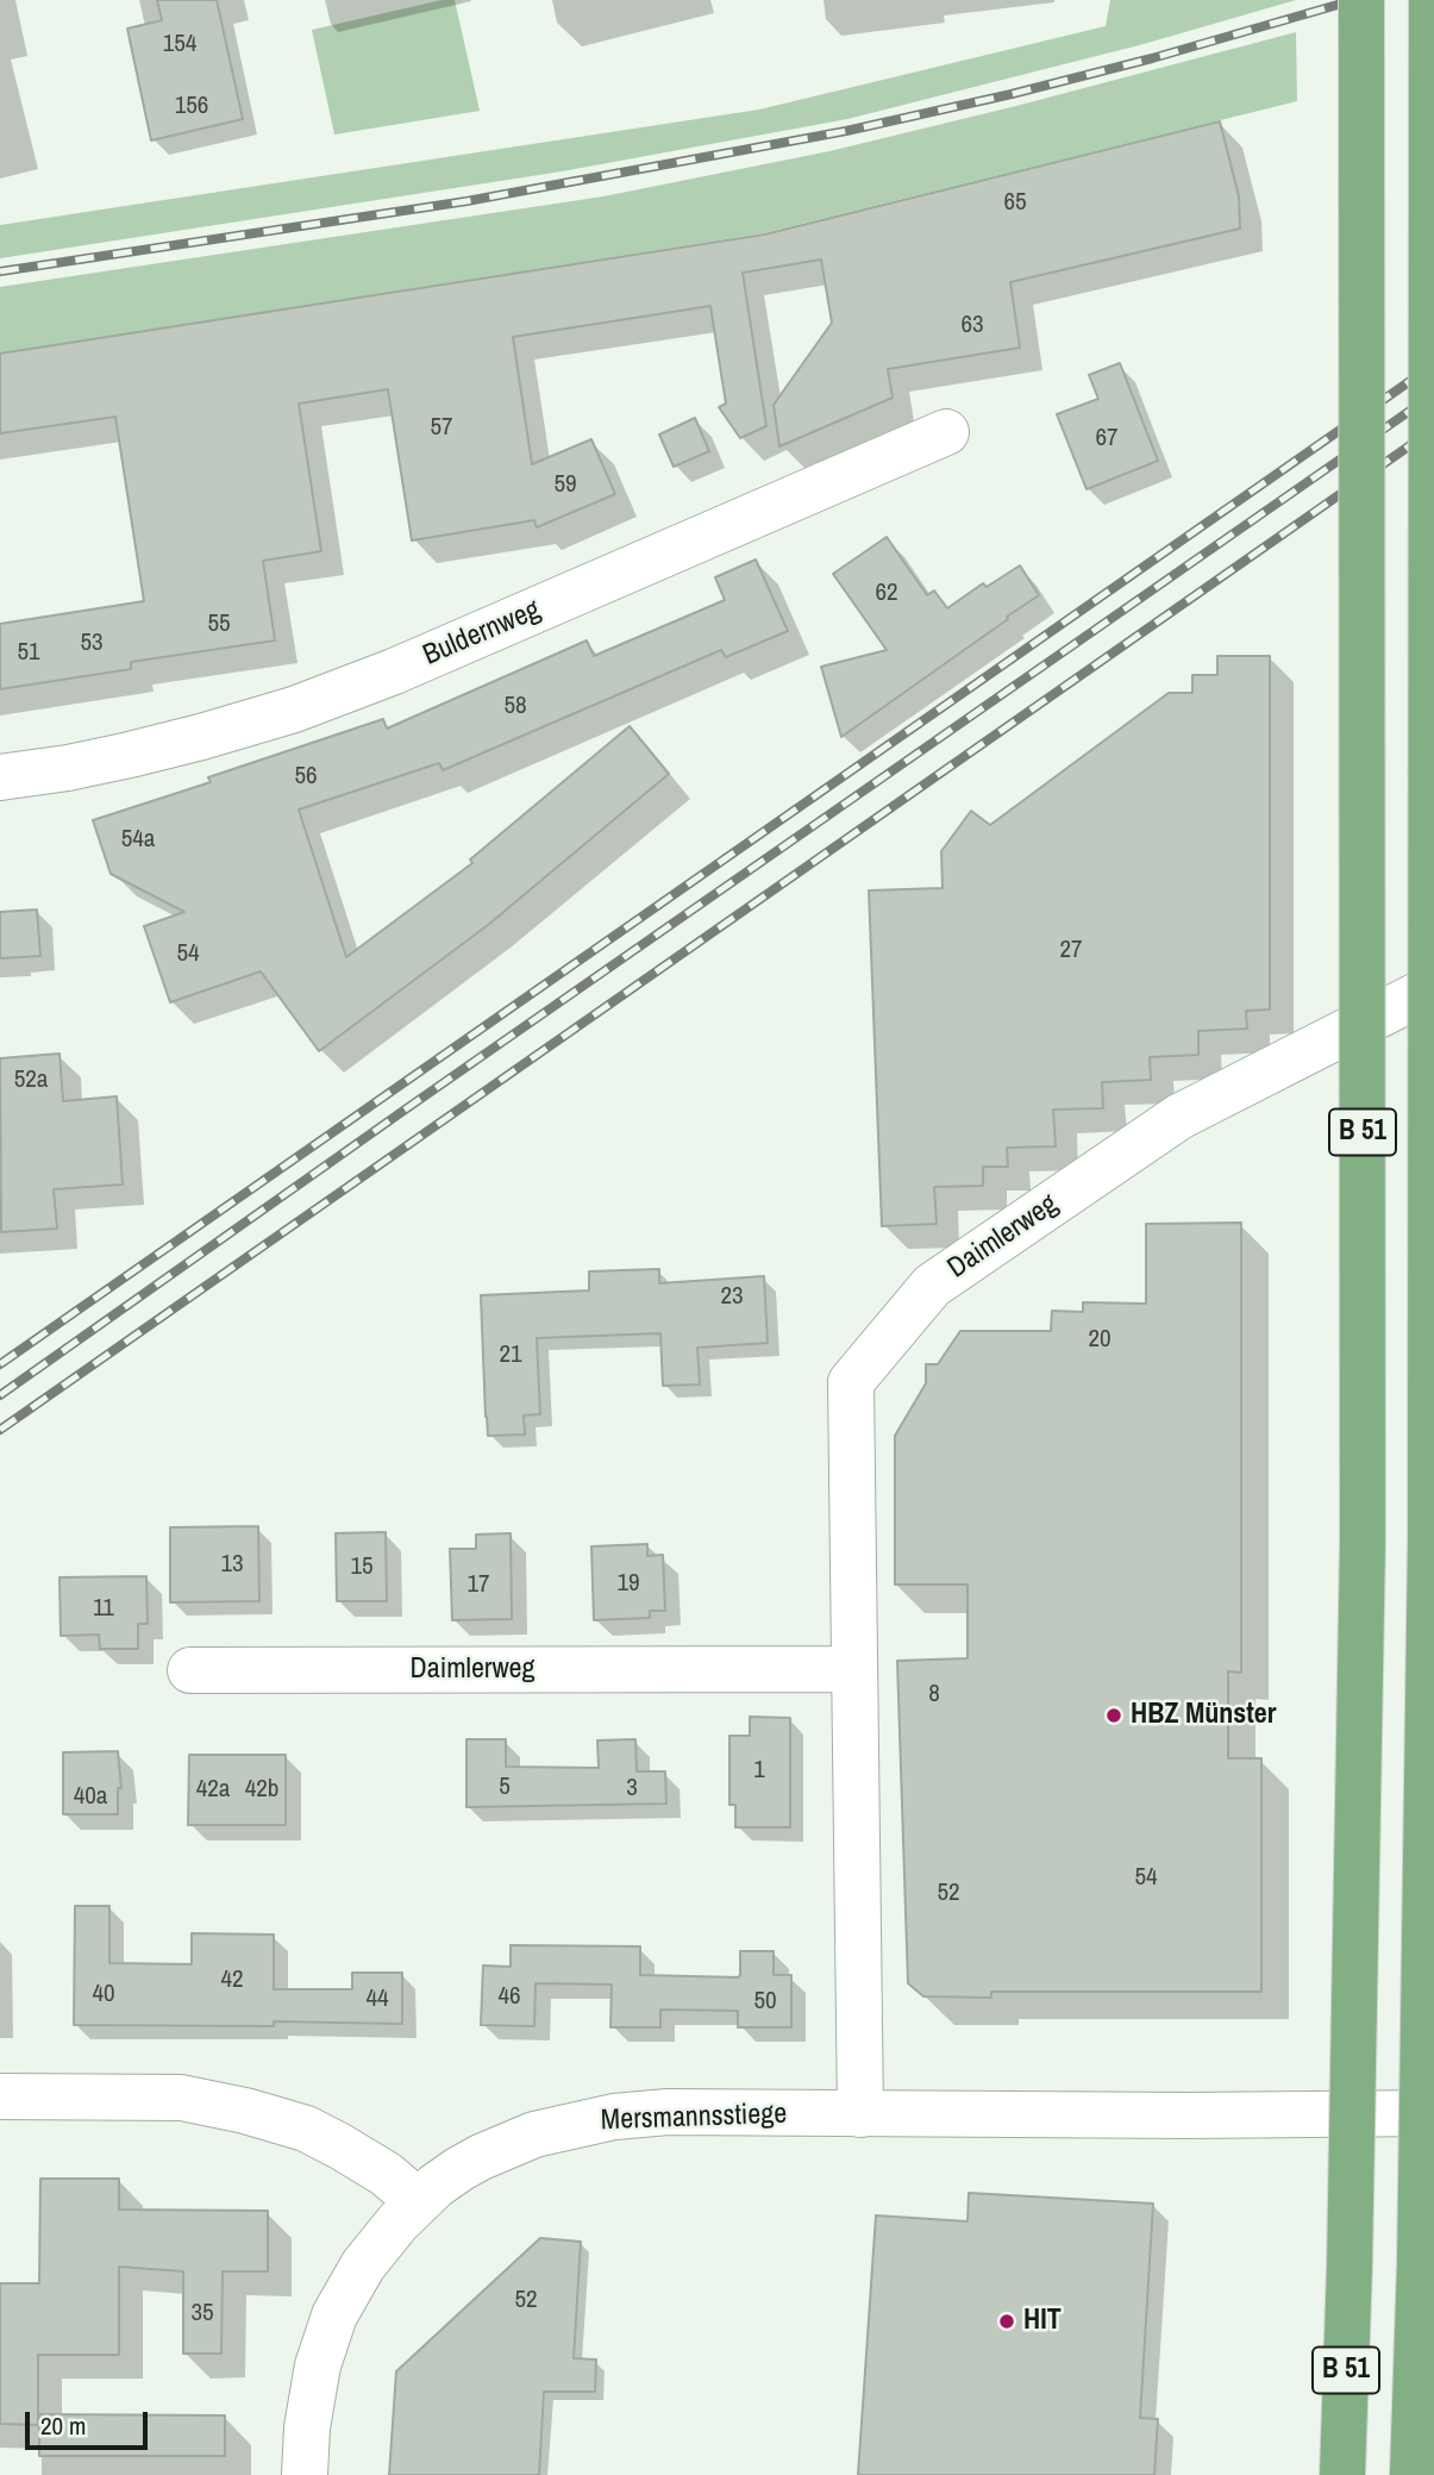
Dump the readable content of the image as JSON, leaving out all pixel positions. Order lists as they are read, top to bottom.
{
  "streets": {
    "highway": ["B 51"],
    "street": ["Buldernweg", "Daimlerweg", "Mersmannsstiege"]
  },
  "crossings": [
    ["Daimlerweg", "Mersmannsstiege"]
  ],
  "places": ["HBZ Münster", "HIT"],
  "house_numbers": [
    "154",
    "156",
    "65",
    "63",
    "57",
    "67",
    "59",
    "62",
    "55",
    "53",
    "51",
    "58",
    "56",
    "54a",
    "27",
    "54",
    "52a",
    "23",
    "20",
    "21",
    "13",
    "15",
    "19",
    "17",
    "11",
    "8",
    "1",
    "5",
    "3",
    "42a",
    "42b",
    "40a",
    "54",
    "52",
    "42",
    "40",
    "46",
    "44",
    "50",
    "52",
    "35"
  ],
  "scale_bar": "20 m"
}
